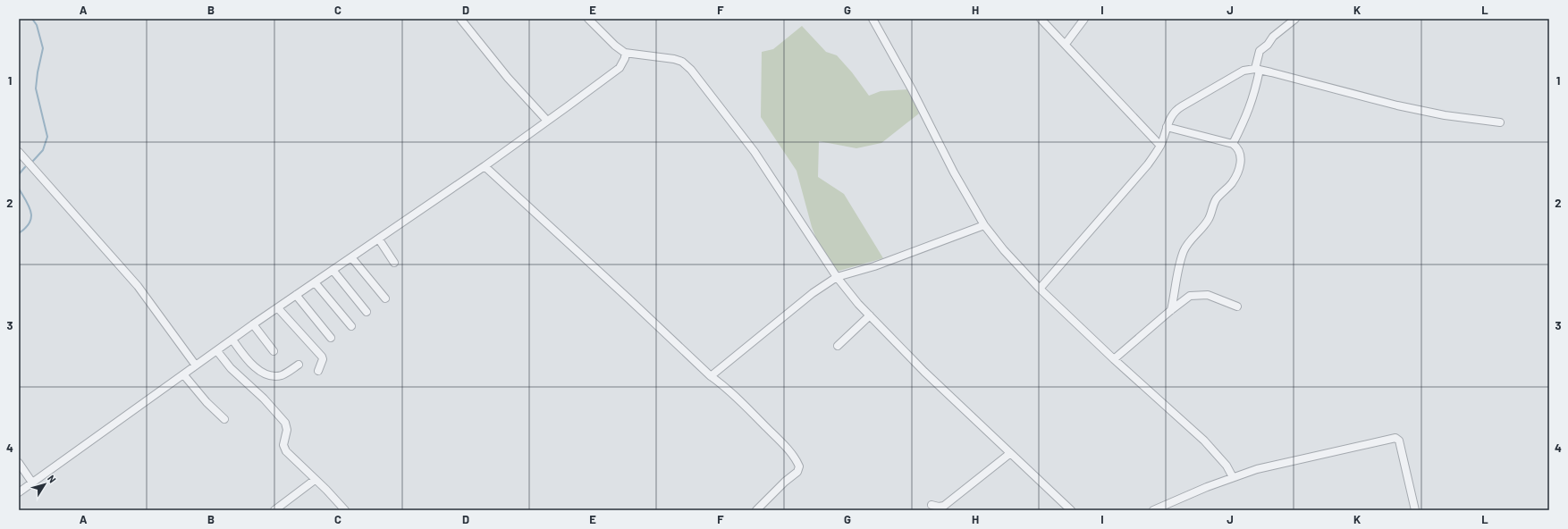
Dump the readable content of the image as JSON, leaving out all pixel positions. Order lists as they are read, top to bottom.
{
  "north": "top right",
  "grid": {
    "columns": [
      "A",
      "B",
      "C",
      "D",
      "E",
      "F",
      "G",
      "H",
      "I",
      "J",
      "K",
      "L"
    ],
    "rows": [
      "1",
      "2",
      "3",
      "4"
    ]
  }
}
